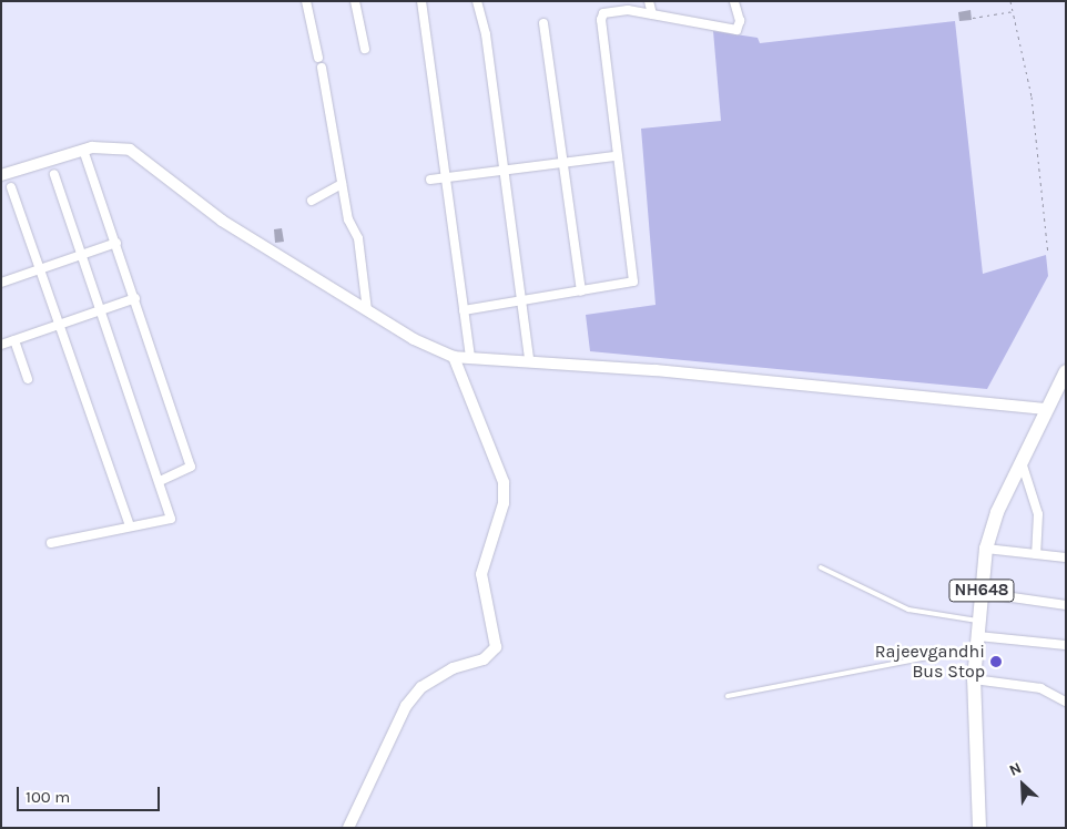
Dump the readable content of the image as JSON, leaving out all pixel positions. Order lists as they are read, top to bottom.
{
  "streets": {
    "highway": ["NH648"]
  },
  "places": ["Rajeevgandhi Bus Stop"],
  "scale_bar": "100 m",
  "north": "top left"
}
